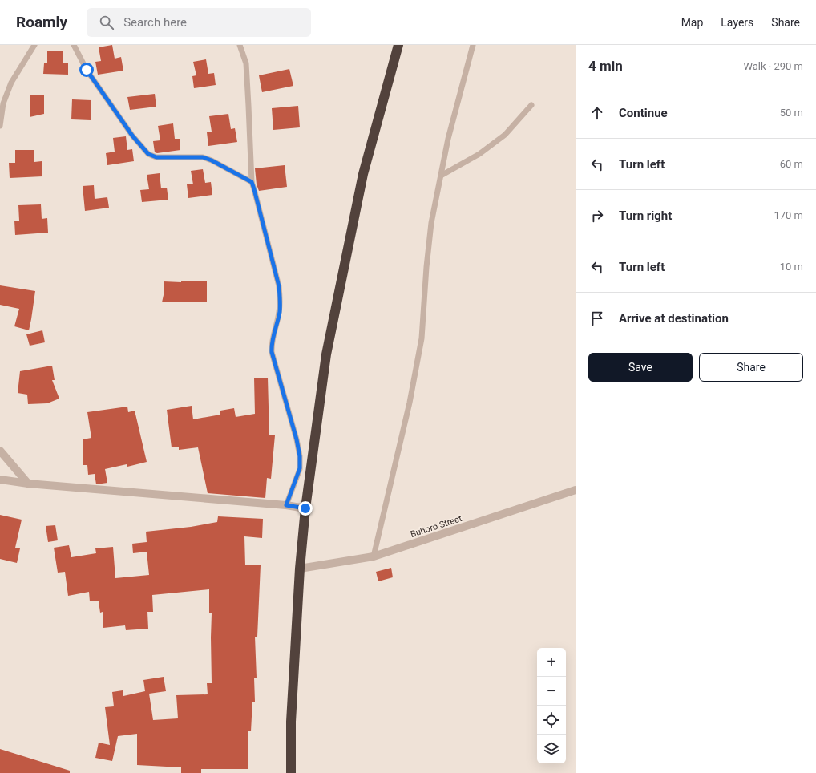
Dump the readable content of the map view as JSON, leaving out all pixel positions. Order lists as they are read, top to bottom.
{
  "streets": {
    "street": ["Buhoro Street"]
  },
  "page": {
    "header": "Roamly",
    "search": "Search here",
    "nav": ["Map", "Layers", "Share"],
    "heading": ["4 min", "Walk · 290 m"],
    "list": [
      ["Continue", "50 m"],
      ["Turn left", "60 m"],
      ["Turn right", "170 m"],
      ["Turn left", "10 m"],
      "Arrive at destination"
    ],
    "buttons": ["Save", "Share"],
    "map_buttons": ["+", "−"]
  }
}
